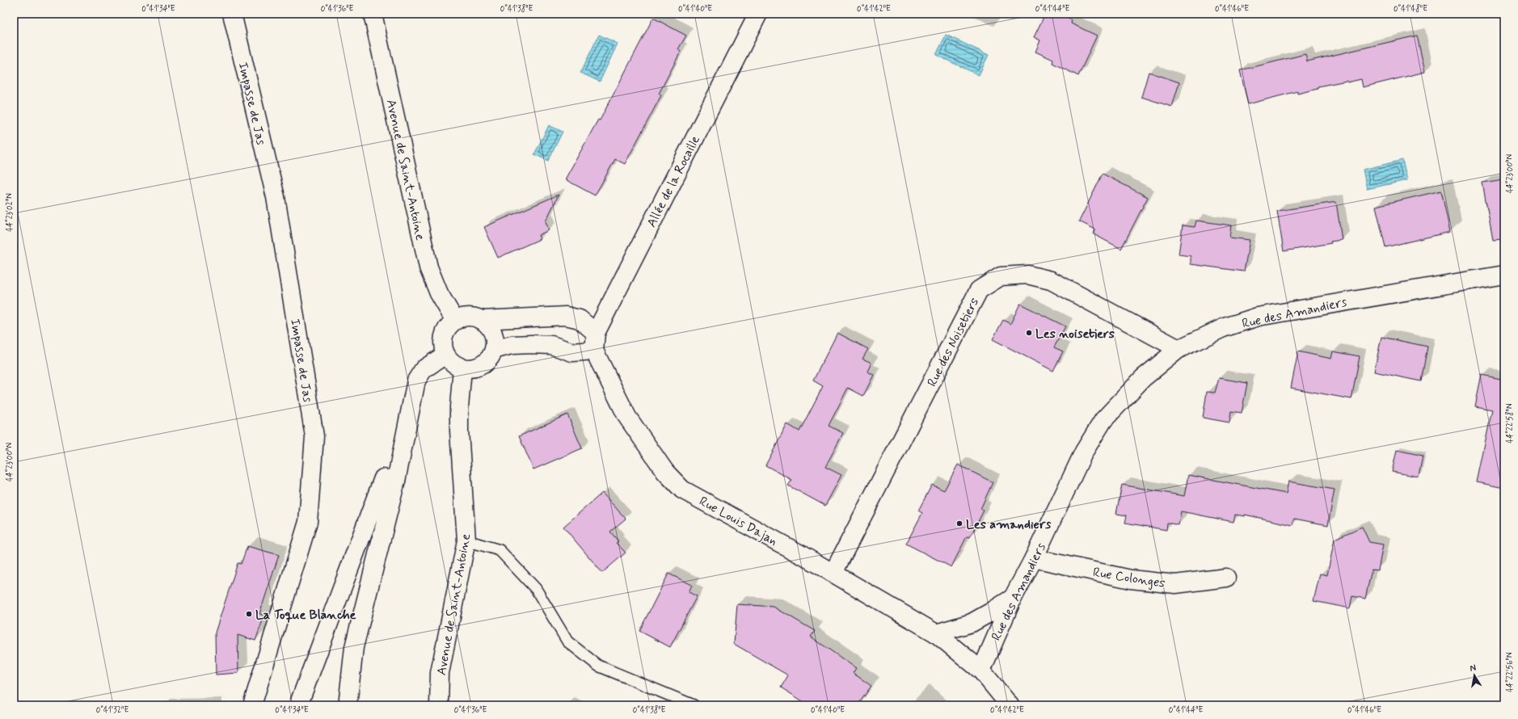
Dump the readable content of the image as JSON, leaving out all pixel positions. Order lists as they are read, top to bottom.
{
  "streets": {
    "street": [
      "Impasse de Jas",
      "Avenue de Saint-Antoine",
      "Allée de la Rocaille",
      "Rue des Amandiers",
      "Rue des Noisetiers",
      "Rue Louis Dajan",
      "Rue Colonges"
    ]
  },
  "crossings": [
    ["Allée de la Rocaille", "Rue Louis Dajan"],
    ["Rue des Amandiers", "Rue des Noisetiers"],
    ["Rue des Amandiers", "Rue Louis Dajan"],
    ["Rue des Amandiers", "Rue Colonges"],
    ["Rue des Noisetiers", "Rue Louis Dajan"]
  ],
  "places": ["Les noisetiers", "Les amandiers", "La Toque Blanche"],
  "north": "top",
  "coordinates": [
    "0°41'34\"E",
    "0°41'36\"E",
    "0°41'38\"E",
    "0°41'40\"E",
    "0°41'42\"E",
    "0°41'44\"E",
    "0°41'46\"E",
    "0°41'48\"E",
    "44°23'00\"N",
    "44°23'02\"N",
    "44°22'58\"N",
    "44°22'56\"N",
    "0°41'32\"E"
  ]
}
